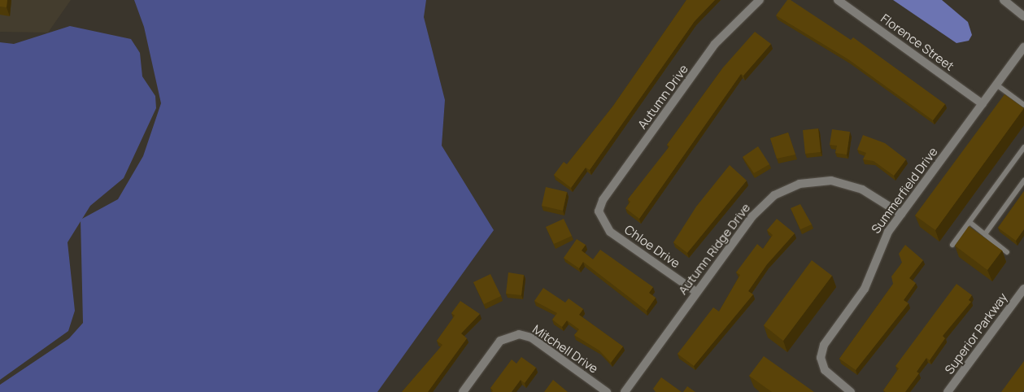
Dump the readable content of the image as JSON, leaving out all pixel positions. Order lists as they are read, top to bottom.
{
  "streets": {
    "street": [
      "Florence Street",
      "Autumn Drive",
      "Summerfield Drive",
      "Chloe Drive",
      "Autumn Ridge Drive",
      "Superior Parkway",
      "Mitchell Drive"
    ]
  },
  "crossings": [
    ["Florence Street", "Summerfield Drive"],
    ["Autumn Drive", "Chloe Drive"],
    ["Summerfield Drive", "Autumn Ridge Drive"],
    ["Chloe Drive", "Autumn Ridge Drive"]
  ]
}
